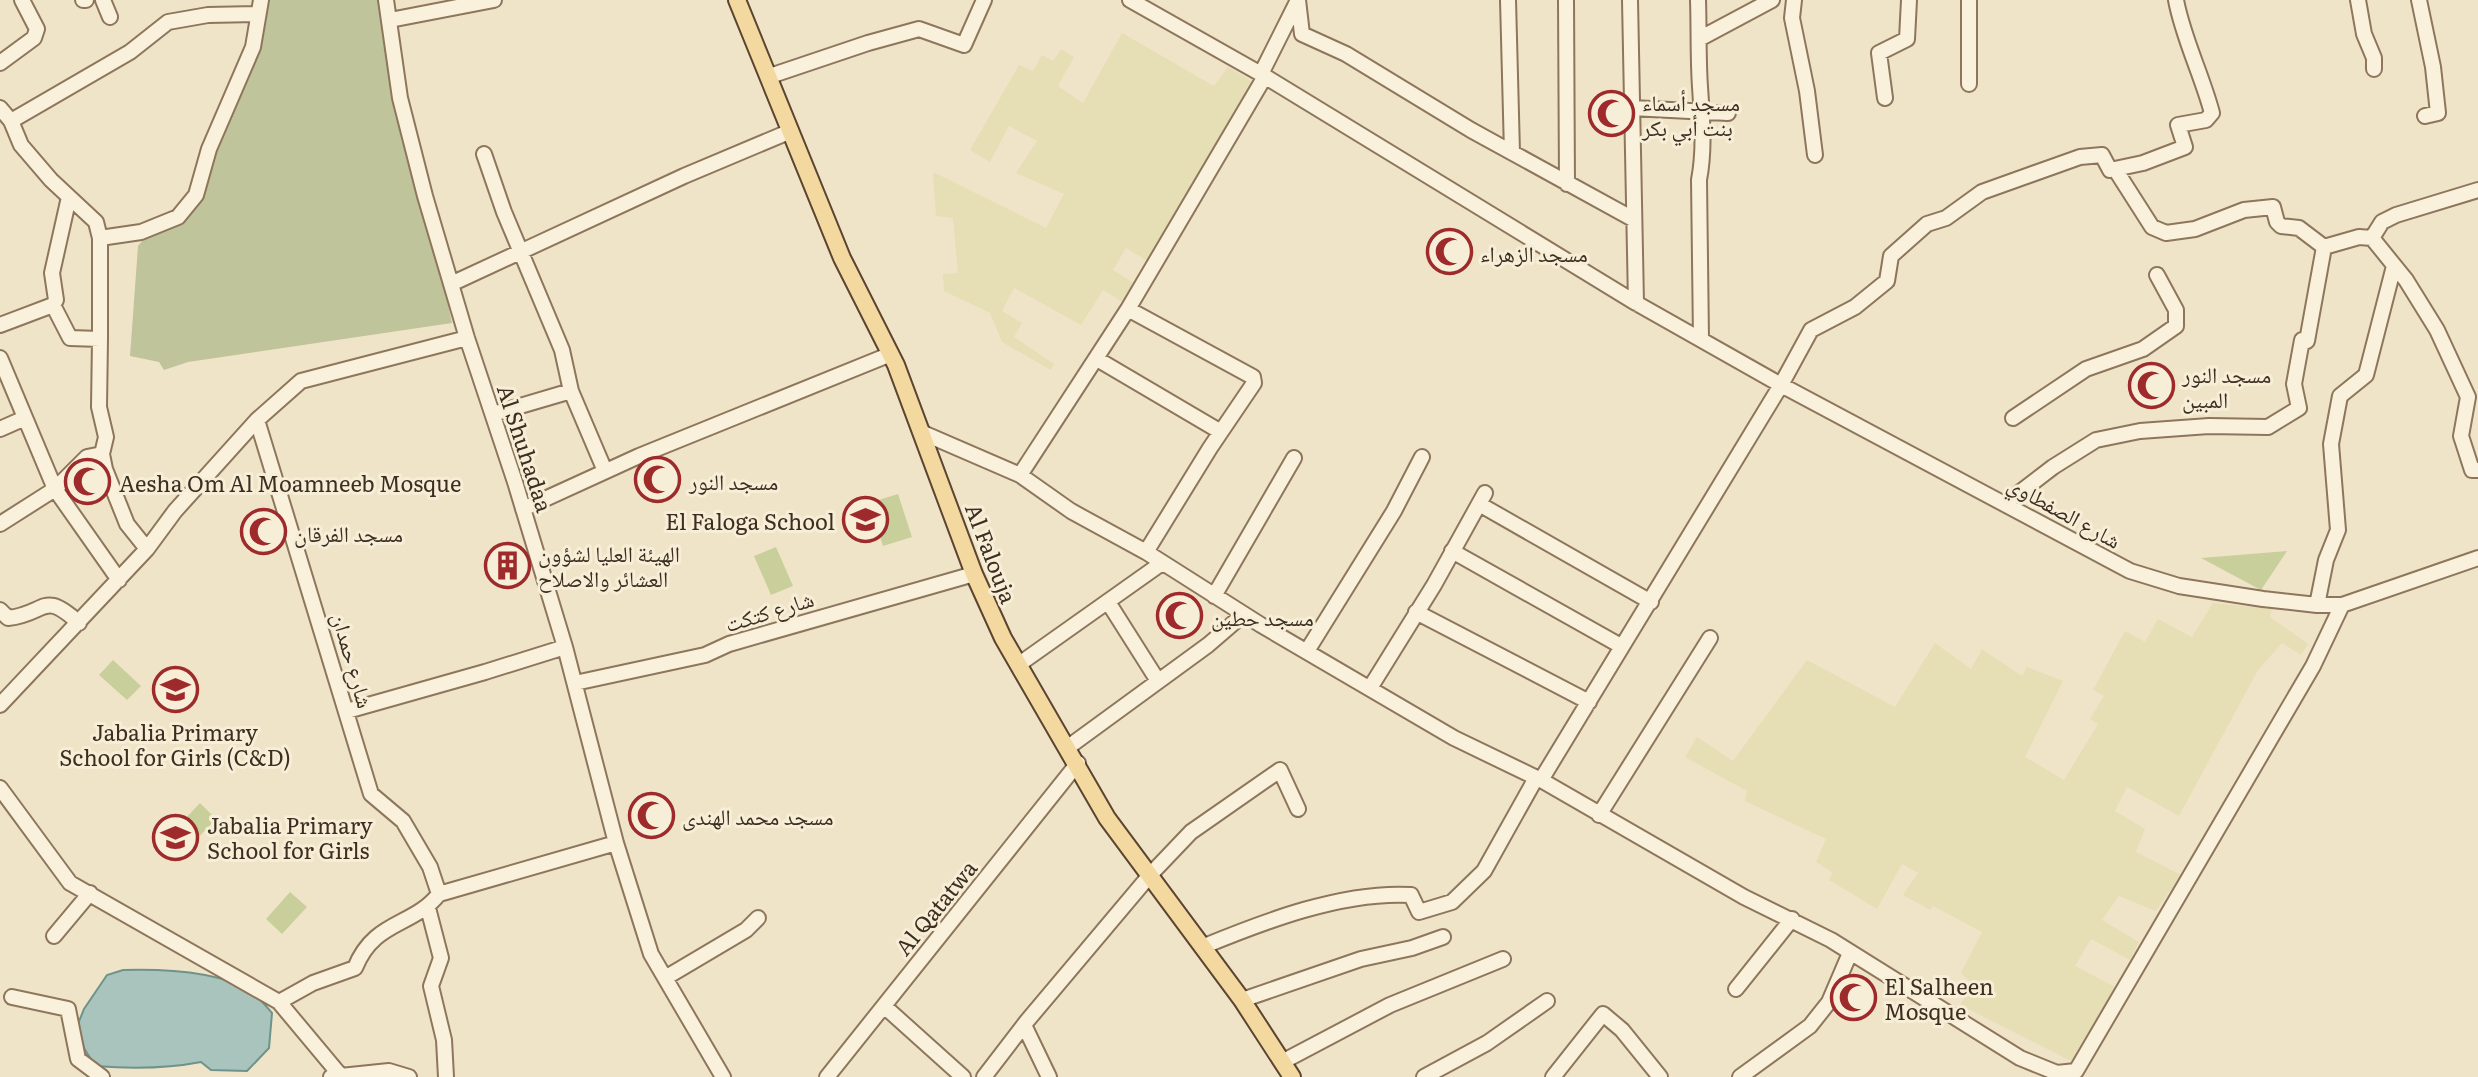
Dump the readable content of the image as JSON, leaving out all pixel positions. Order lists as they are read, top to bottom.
{
  "streets": {
    "main road": ["Al Falouja"],
    "street": [
      "Al Shuhadaa",
      "شارع الصفطاوي",
      "شارع كتكت",
      "شارع حمدان",
      "Al Qatatwa"
    ]
  },
  "crossings": [
    ["Al Shuhadaa", "شارع كتكت"],
    ["Al Falouja", "شارع كتكت"],
    ["Al Falouja", "Al Qatatwa"]
  ],
  "places": {
    "mosque": [
      "مسجد أسماء بنت أبي بكر",
      "مسجد الزهراء",
      "مسجد النور المبين",
      "مسجد النور",
      "Aesha Om Al Moamneeb Mosque",
      "مسجد الفرقان",
      "مسجد حطين",
      "مسجد محمد الهندى",
      "El Salheen Mosque"
    ],
    "school or university": ["El Faloga School", "Jabalia Primary School for Girls (C&D)", "Jabalia Primary School for Girls"],
    "building": ["الهيئة العليا لشؤون العشائر والاصلاح"]
  }
}
